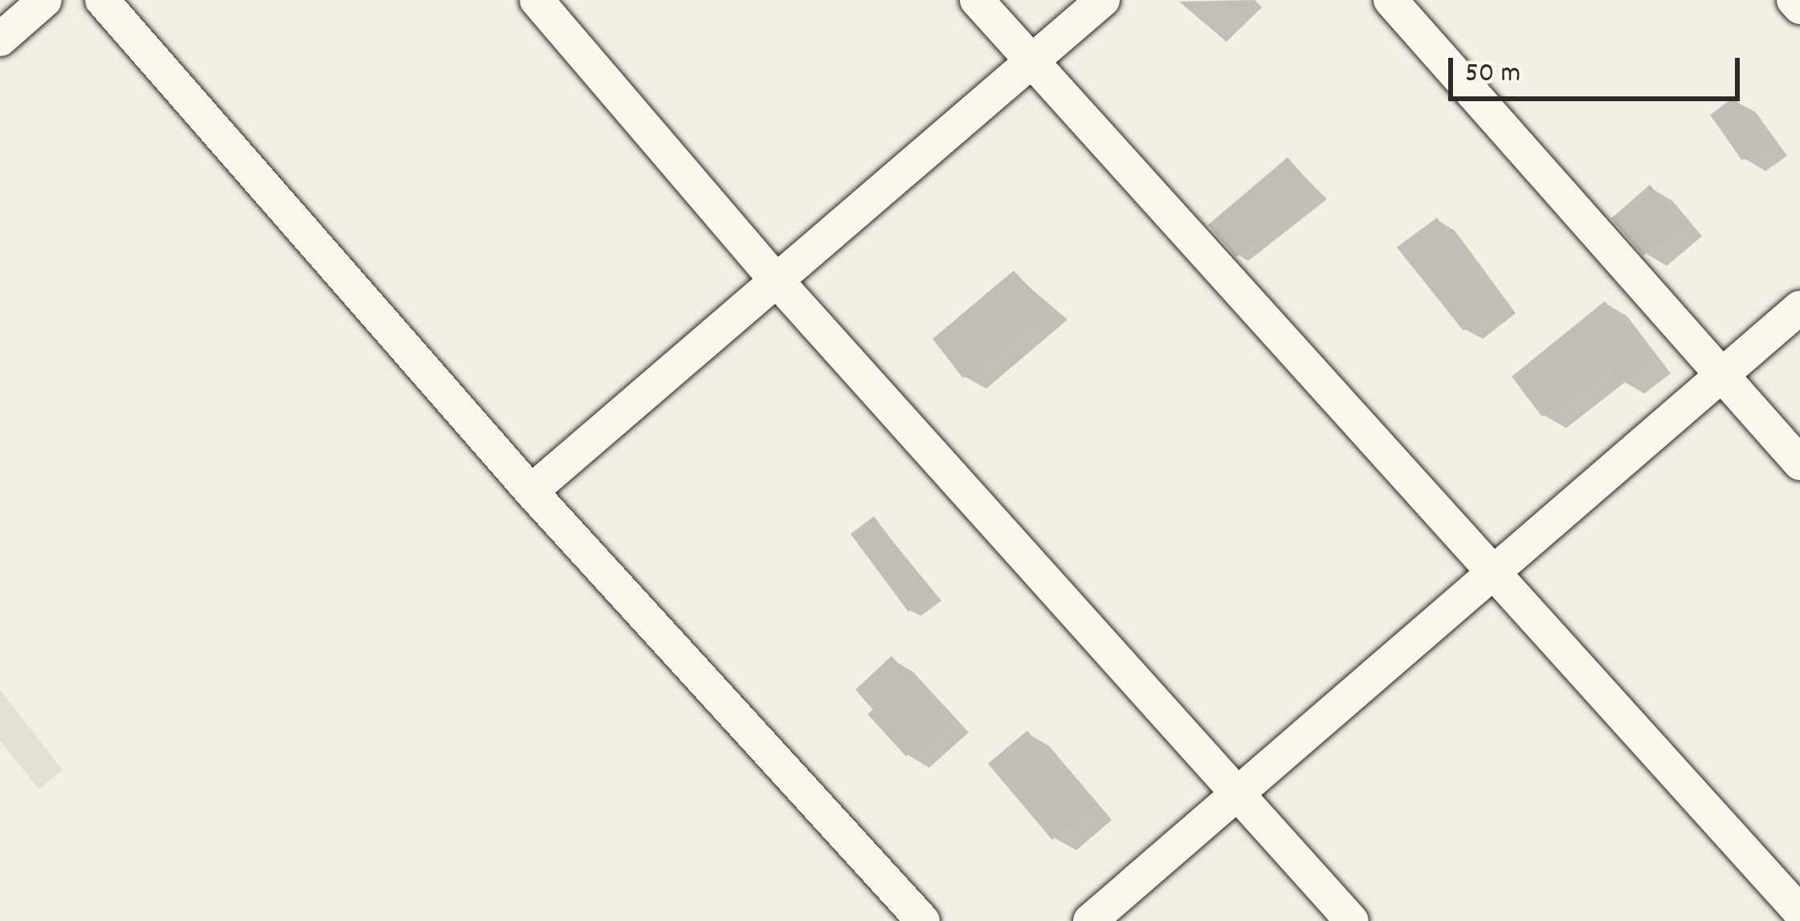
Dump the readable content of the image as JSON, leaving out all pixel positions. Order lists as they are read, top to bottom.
{
  "scale_bar": "50 m"
}
